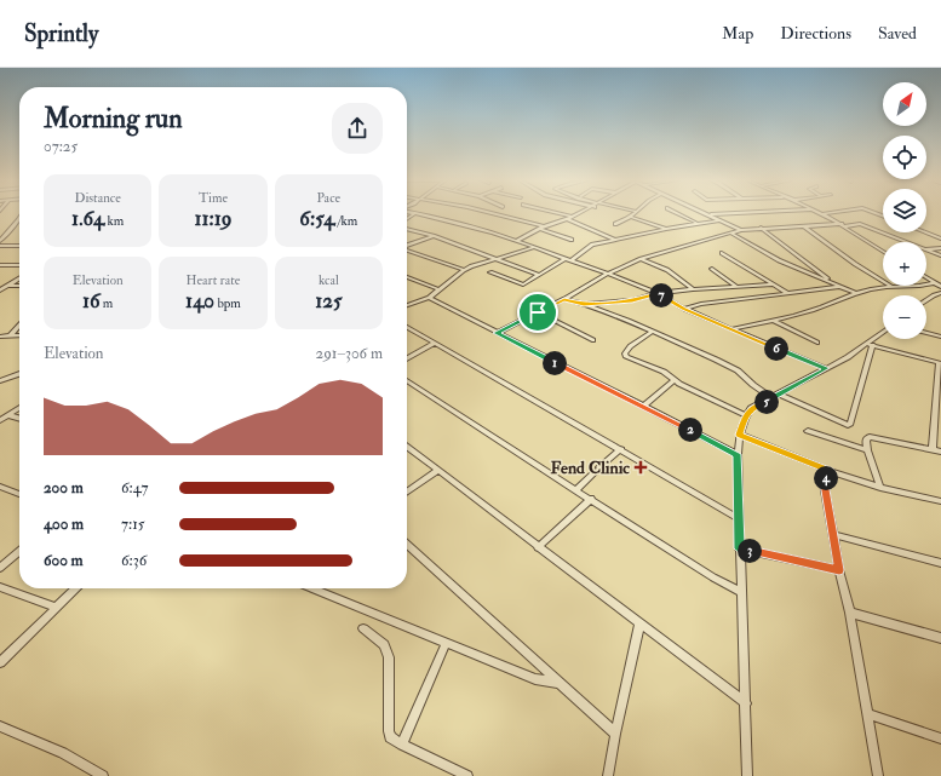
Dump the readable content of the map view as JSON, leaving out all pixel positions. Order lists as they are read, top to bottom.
{
  "places": {
    "health": ["Fend Clinic"]
  },
  "north": "top right",
  "page": {
    "header": "Sprintly",
    "nav": ["Map", "Directions", "Saved"],
    "map_buttons": ["+", "−"],
    "heading": ["Morning run", "07:25"],
    "stats": [
      ["Distance", "1.64 km"],
      ["Time", "11:19"],
      ["Pace", "6:54 /km"],
      ["Elevation", "16 m"],
      ["Heart rate", "140 bpm"],
      ["kcal", "125"]
    ],
    "pins": [
      "7",
      "6",
      "1",
      "5",
      "2",
      "4",
      "3"
    ],
    "chart": ["Elevation", "291–306 m"],
    "list": [
      {
        "name": "200 m",
        "note": "6:47"
      },
      {
        "name": "400 m",
        "note": "7:15"
      },
      {
        "name": "600 m",
        "note": "6:36"
      }
    ]
  }
}
